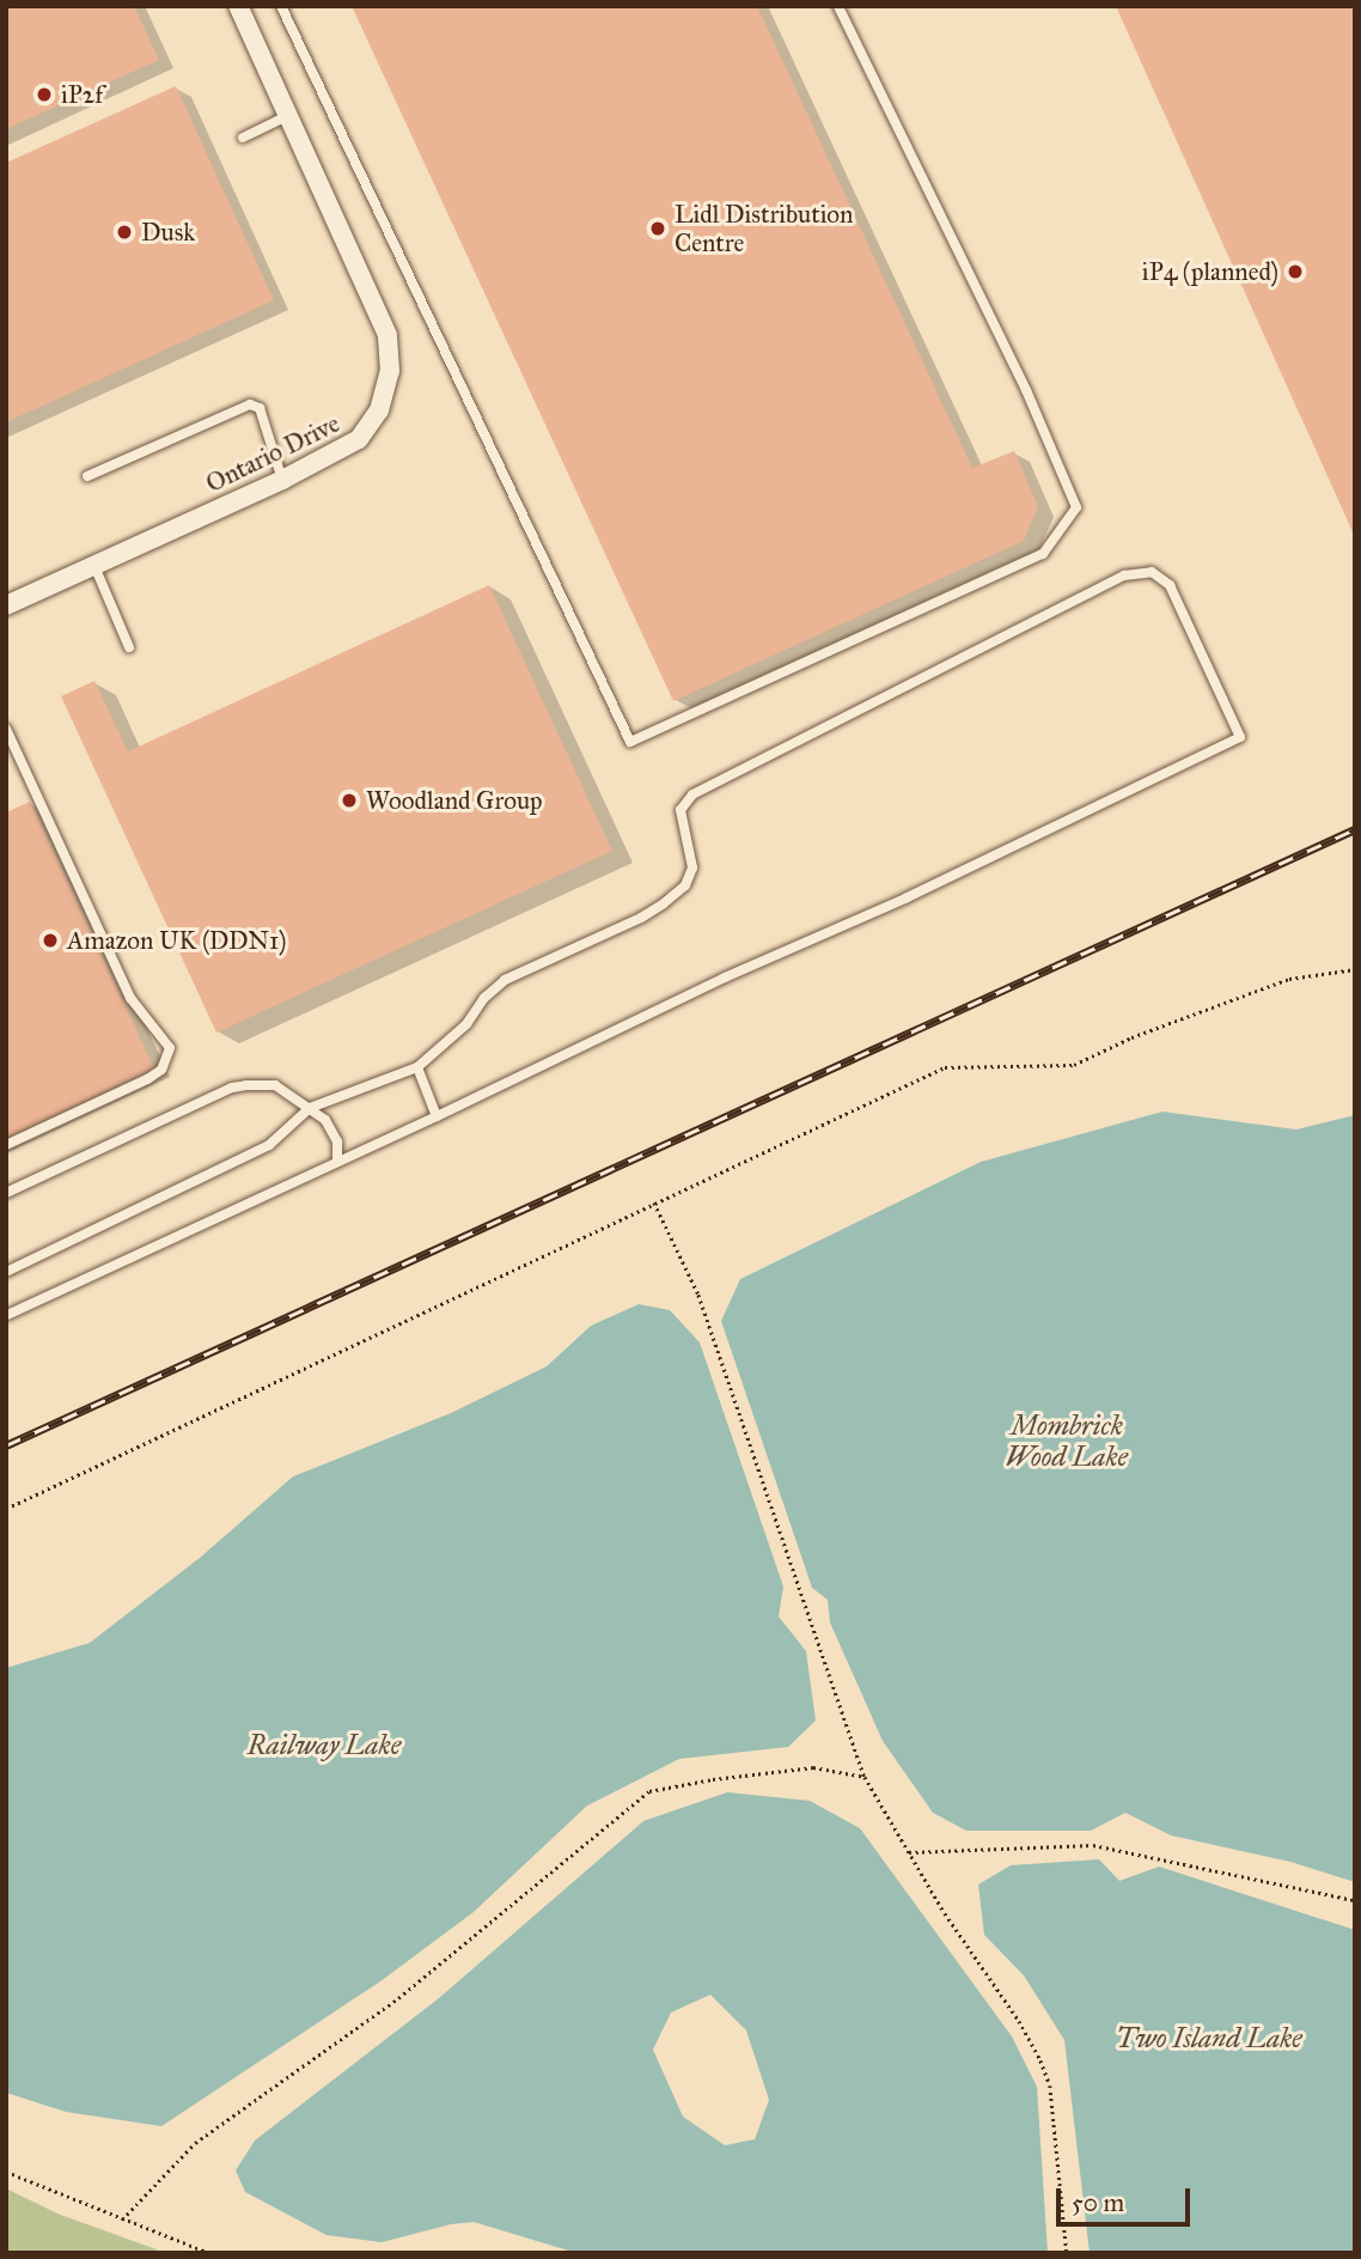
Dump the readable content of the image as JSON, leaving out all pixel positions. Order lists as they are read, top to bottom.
{
  "streets": {
    "street": ["Ontario Drive"]
  },
  "water": ["Mombrick Wood Lake", "Railway Lake", "Two Island Lake"],
  "places": [
    "iP2f",
    "Lidl Distribution Centre",
    "Dusk",
    "iP4 (planned)",
    "Woodland Group",
    "Amazon UK (DDN1)"
  ],
  "scale_bar": "50 m"
}
